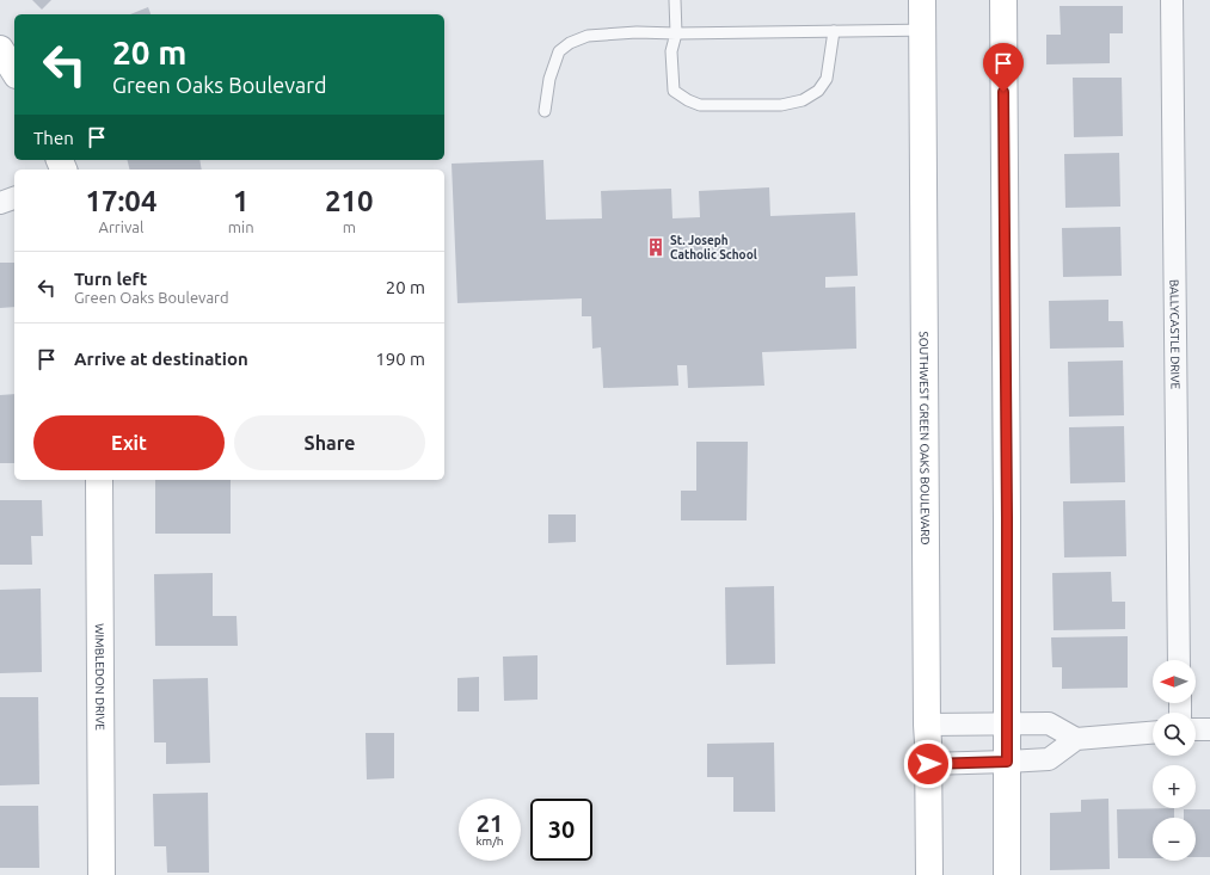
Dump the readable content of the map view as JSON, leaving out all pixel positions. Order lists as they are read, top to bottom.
{
  "streets": {
    "main road": ["SOUTHWEST GREEN OAKS BOULEVARD", "WIMBLEDON DRIVE"],
    "street": ["BALLYCASTLE DRIVE"]
  },
  "places": {
    "building": ["St. Joseph Catholic School"]
  },
  "north": "left",
  "page": {
    "turn": ["20 m", "Green Oaks Boulevard"],
    "then": "Then",
    "eta": [
      "17:04",
      "Arrival",
      "1",
      "min",
      "210",
      "m"
    ],
    "list": [
      {
        "name": "Turn left",
        "note": "Green Oaks Boulevard",
        "value": "20 m"
      },
      {
        "name": "Arrive at destination",
        "value": "190 m"
      }
    ],
    "buttons": ["Exit", "Share"],
    "map_buttons": ["+", "−"],
    "speed": "21 km/h",
    "limit": "30"
  }
}
